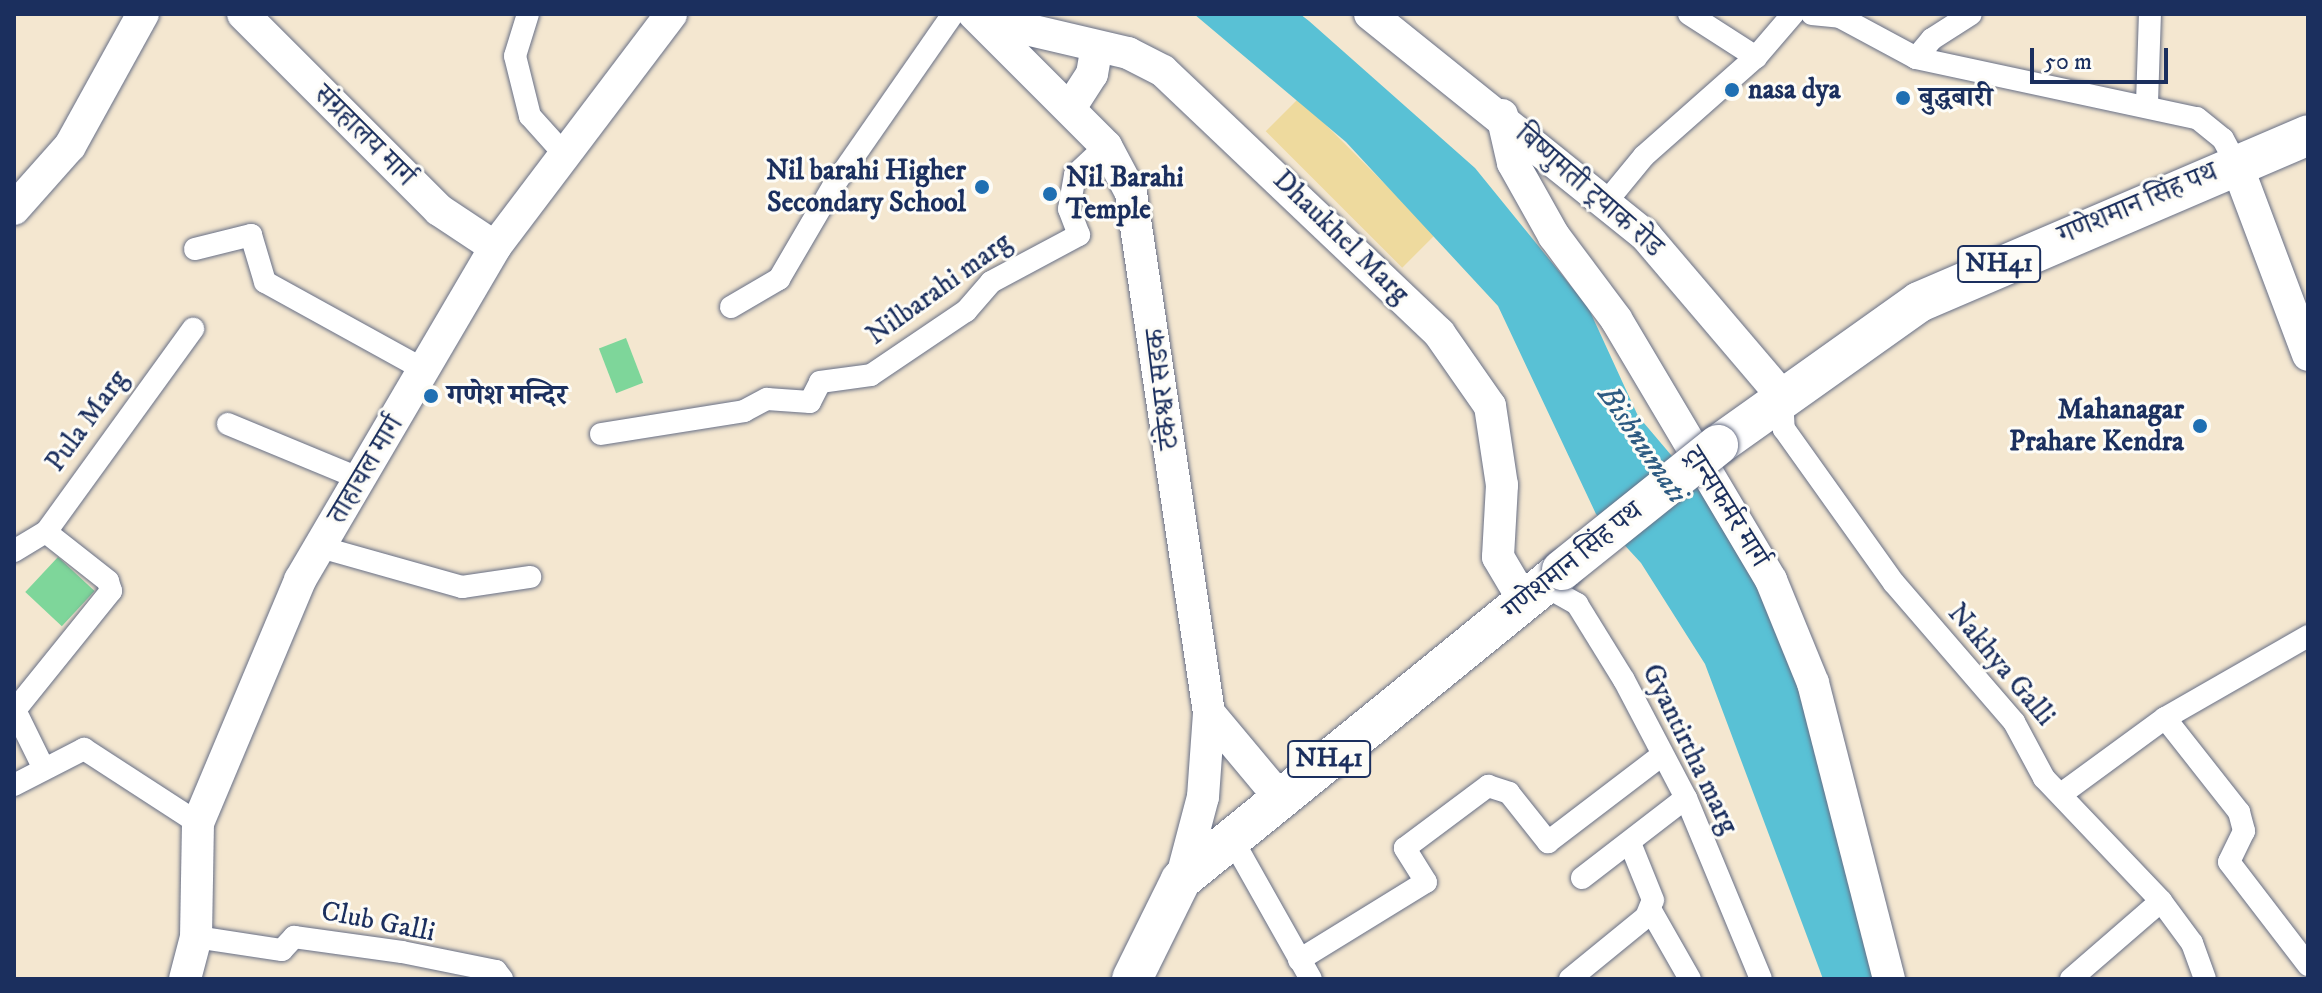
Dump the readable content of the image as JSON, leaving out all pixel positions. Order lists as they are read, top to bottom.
{
  "streets": {
    "highway": ["गणेशमान सिंह पथ", "NH41"],
    "main road": [
      "संग्रहालय मार्ग",
      "बिष्णुमती ट्रयाक रोड",
      "Dhaukhel Marg",
      "टंकेश्वर सडक",
      "ताहाचल मार्ग",
      "ट्रान्सफर्मर मार्ग"
    ],
    "street": [
      "Nilbarahi marg",
      "Pula Marg",
      "Nakhya Galli",
      "Gyantirtha marg",
      "Club Galli"
    ]
  },
  "crossings": [
    ["संग्रहालय मार्ग", "ताहाचल मार्ग"],
    ["बिष्णुमती ट्रयाक रोड", "गणेशमान सिंह पथ"],
    ["बिष्णुमती ट्रयाक रोड", "ट्रान्सफर्मर मार्ग"],
    ["बिष्णुमती ट्रयाक रोड", "Nakhya Galli"],
    ["गणेशमान सिंह पथ", "Dhaukhel Marg"],
    ["गणेशमान सिंह पथ", "टंकेश्वर सडक"],
    ["गणेशमान सिंह पथ", "Nakhya Galli"],
    ["गणेशमान सिंह पथ", "Gyantirtha marg"],
    ["Dhaukhel Marg", "टंकेश्वर सडक"],
    ["Dhaukhel Marg", "Gyantirtha marg"],
    ["Nilbarahi marg", "टंकेश्वर सडक"],
    ["ताहाचल मार्ग", "Club Galli"]
  ],
  "water": ["Bishnumati"],
  "places": [
    "nasa dya",
    "बुद्धबारी",
    "Nil barahi Higher Secondary School",
    "Nil Barahi Temple",
    "गणेश मन्दिर",
    "Mahanagar Prahare Kendra"
  ],
  "scale_bar": "50 m"
}
